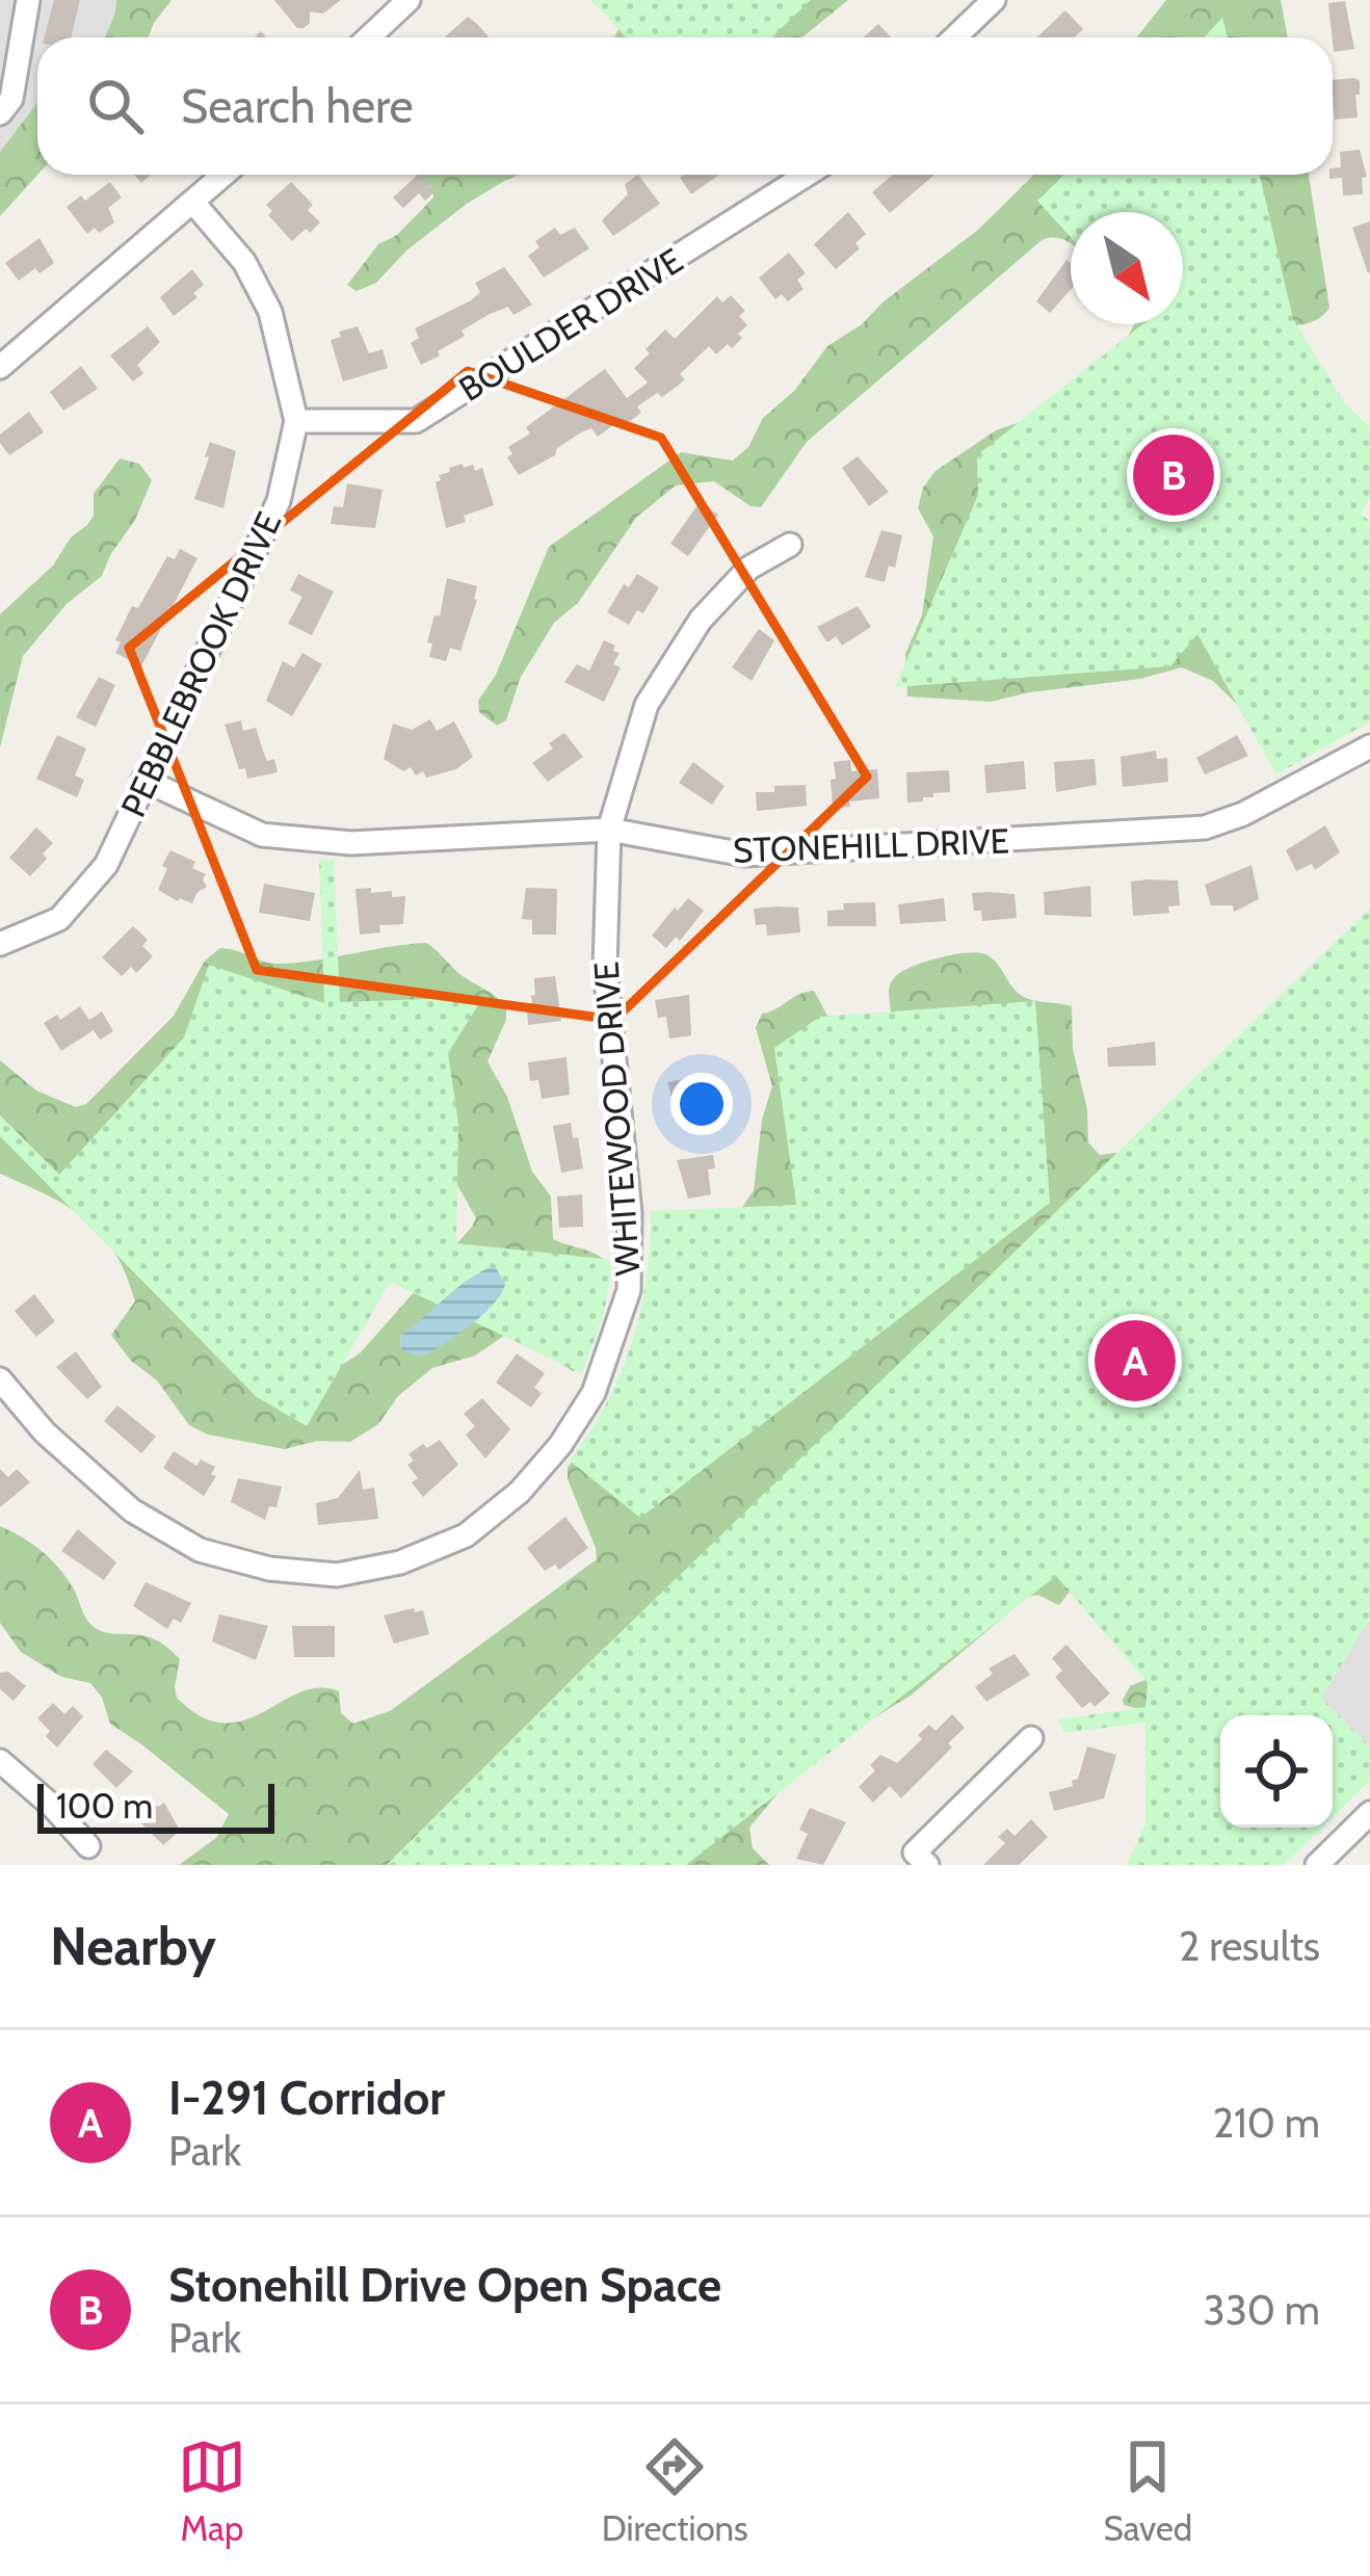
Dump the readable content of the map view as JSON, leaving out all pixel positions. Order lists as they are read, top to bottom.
{
  "streets": {
    "street": [
      "BOULDER DRIVE",
      "PEBBLEBROOK DRIVE",
      "STONEHILL DRIVE",
      "WHITEWOOD DRIVE"
    ]
  },
  "crossings": [
    ["BOULDER DRIVE", "PEBBLEBROOK DRIVE"],
    ["PEBBLEBROOK DRIVE", "STONEHILL DRIVE"],
    ["STONEHILL DRIVE", "WHITEWOOD DRIVE"]
  ],
  "scale_bar": "100 m",
  "north": "bottom right",
  "page": {
    "search": "Search here",
    "pins": ["B", "A"],
    "scale": "100 m",
    "heading": ["Nearby", "2 results"],
    "list": [
      {
        "mark": "A",
        "name": "I-291 Corridor",
        "note": "Park",
        "value": "210 m"
      },
      {
        "mark": "B",
        "name": "Stonehill Drive Open Space",
        "note": "Park",
        "value": "330 m"
      }
    ],
    "nav": ["Map", "Directions", "Saved"]
  }
}
